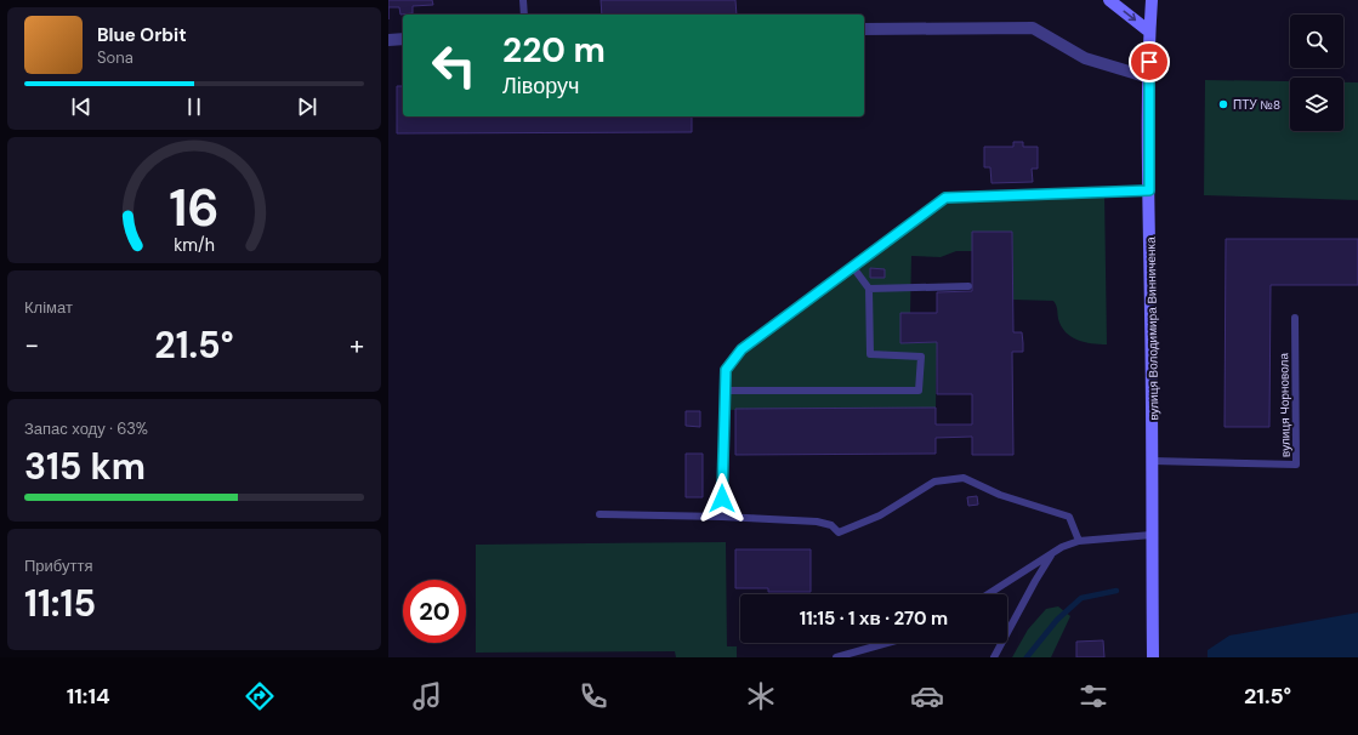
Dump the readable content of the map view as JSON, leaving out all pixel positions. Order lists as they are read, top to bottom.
{
  "streets": {
    "main road": ["вулиця Володимира Винниченка"],
    "lane": ["вулиця Чорновола"]
  },
  "crossings": [
    ["вулиця Володимира Винниченка", "вулиця Чорновола"]
  ],
  "places": ["ПТУ №8"],
  "page": {
    "turn": ["220 m", "Ліворуч"],
    "song": ["Blue Orbit", "Sona"],
    "tile": [
      "Клімат",
      ["Запас ходу · 63%", "315 km"],
      ["Прибуття", "11:15"]
    ],
    "heat": ["−", "21.5°", "+"],
    "limit": "20",
    "trip": "11:15 · 1 хв · 270 m",
    "tabs": ["11:14", "21.5°"],
    "gauge": ["16", "km/h"]
  }
}
